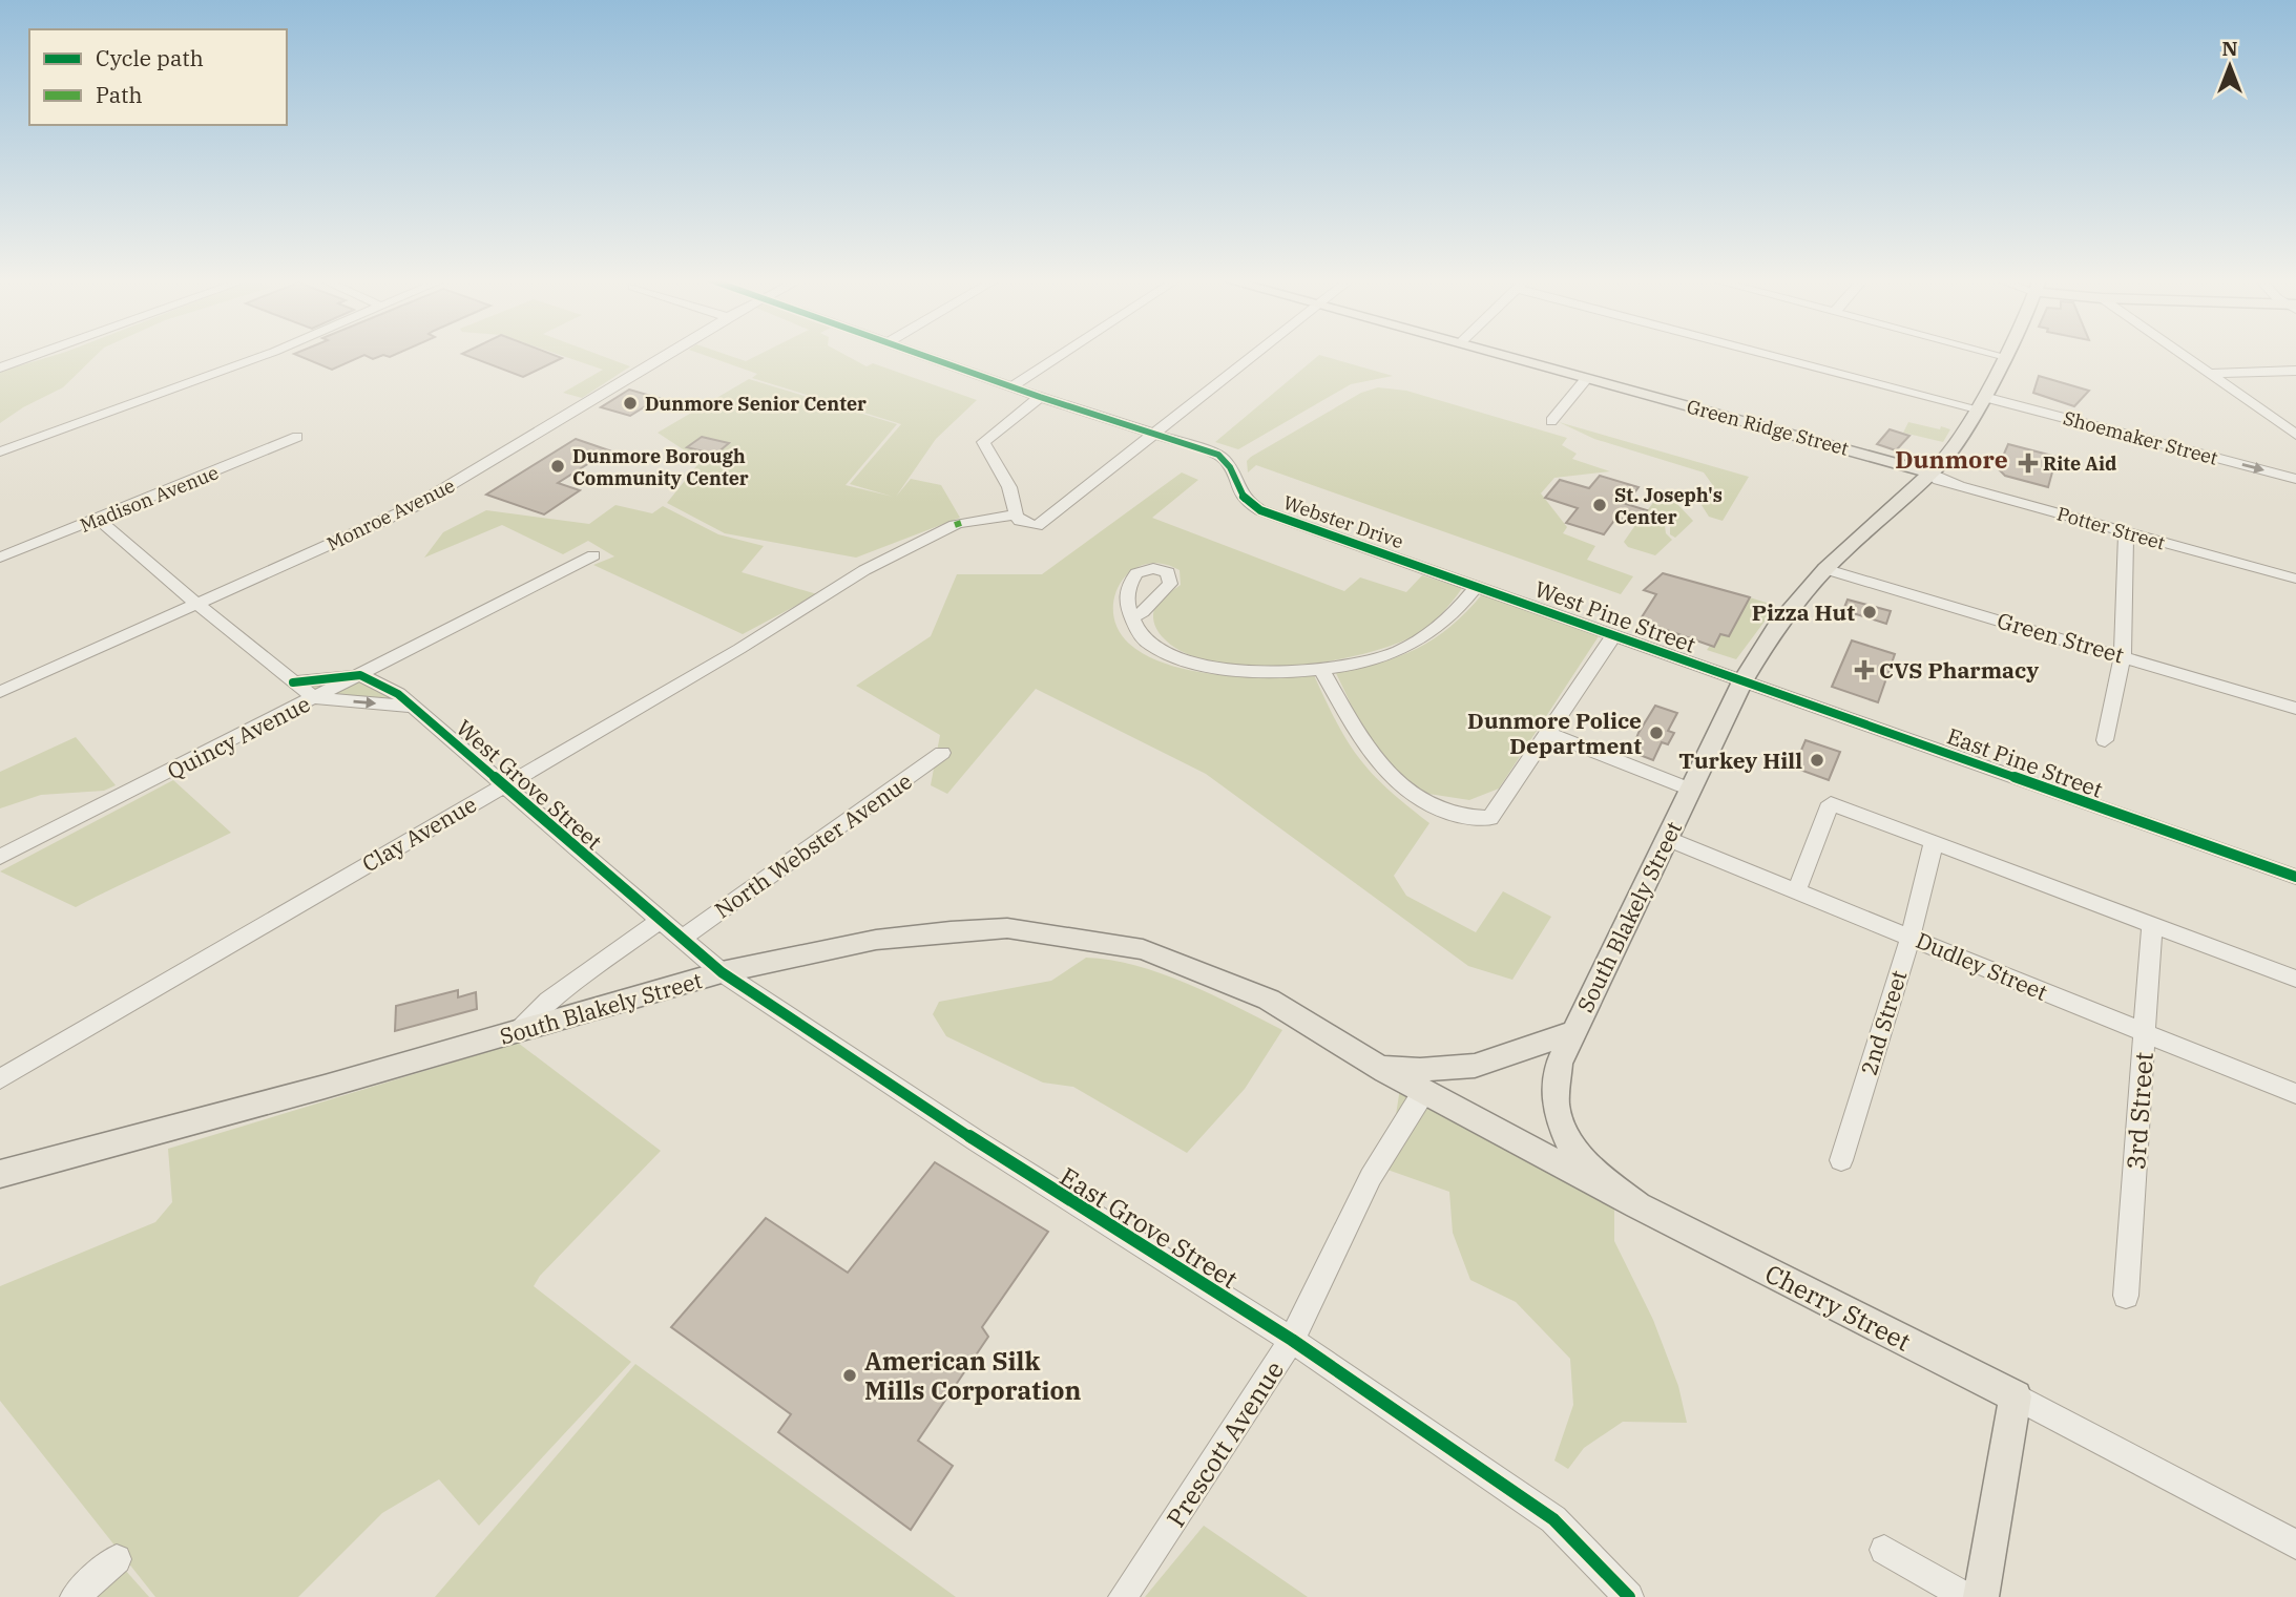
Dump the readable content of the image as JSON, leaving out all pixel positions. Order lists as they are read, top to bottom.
{
  "streets": {
    "main road": ["Green Ridge Street", "South Blakely Street", "Cherry Street"],
    "street": [
      "Shoemaker Street",
      "Madison Avenue",
      "Monroe Avenue",
      "Webster Drive",
      "Potter Street",
      "West Pine Street",
      "Green Street",
      "Quincy Avenue",
      "East Pine Street",
      "West Grove Street",
      "Clay Avenue",
      "North Webster Avenue",
      "Dudley Street",
      "2nd Street",
      "3rd Street",
      "East Grove Street",
      "Prescott Avenue"
    ]
  },
  "crossings": [
    ["Green Ridge Street", "Potter Street"],
    ["Green Ridge Street", "South Blakely Street"],
    ["Shoemaker Street", "South Blakely Street"],
    ["Webster Drive", "West Pine Street"],
    ["Potter Street", "South Blakely Street"],
    ["West Pine Street", "East Pine Street"],
    ["West Pine Street", "South Blakely Street"],
    ["Green Street", "South Blakely Street"],
    ["Quincy Avenue", "West Grove Street"],
    ["East Pine Street", "South Blakely Street"],
    ["West Grove Street", "Clay Avenue"],
    ["West Grove Street", "North Webster Avenue"],
    ["West Grove Street", "South Blakely Street"],
    ["West Grove Street", "East Grove Street"],
    ["South Blakely Street", "Dudley Street"],
    ["South Blakely Street", "East Grove Street"],
    ["South Blakely Street", "Cherry Street"],
    ["Dudley Street", "2nd Street"],
    ["Dudley Street", "3rd Street"],
    ["East Grove Street", "Prescott Avenue"],
    ["Cherry Street", "Prescott Avenue"]
  ],
  "districts": ["Dunmore"],
  "places": {
    "other": [
      "Dunmore Senior Center",
      "Dunmore Borough Community Center",
      "St. Joseph's Center",
      "Pizza Hut",
      "Dunmore Police Department",
      "Turkey Hill",
      "American Silk Mills Corporation"
    ],
    "health": ["Rite Aid", "CVS Pharmacy"]
  },
  "legend": ["Cycle path", "Path"],
  "north": "top"
}
